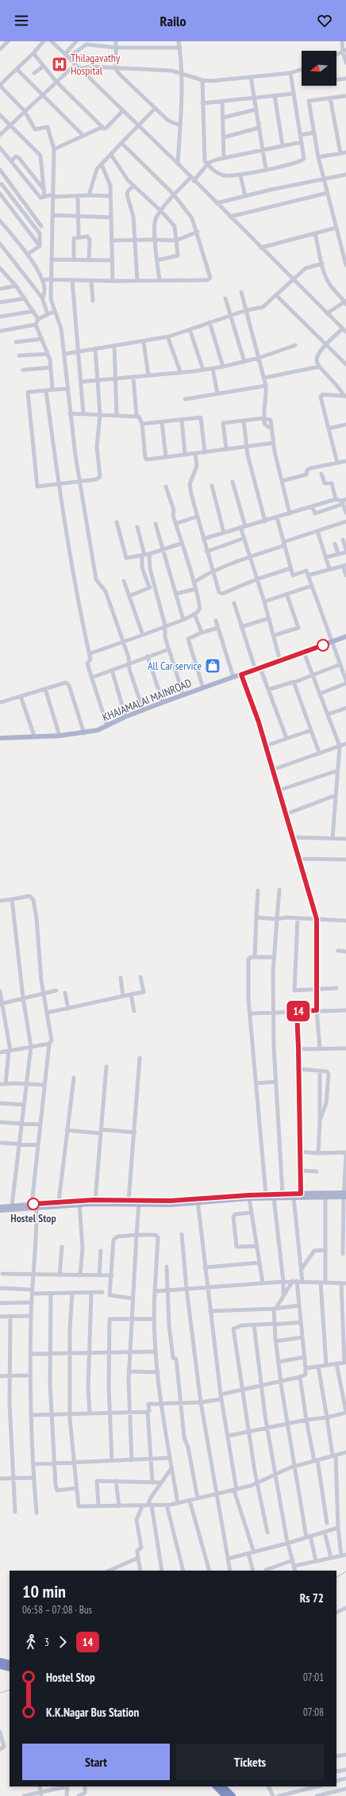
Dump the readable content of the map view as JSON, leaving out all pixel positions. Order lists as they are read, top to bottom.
{
  "streets": {
    "main road": ["KHAJAMALAI MAINROAD"]
  },
  "places": {
    "hospital": ["Thilagavathy Hospital"],
    "shop": ["All Car service"],
    "other": ["Hostel Stop"]
  },
  "lines": ["bus line 14"],
  "north": "left",
  "page": {
    "header": "Railo",
    "on_map": "14",
    "heading": ["10 min", "06:58 – 07:08 · Bus", "Rs 72"],
    "legs": ["3", "14"],
    "list": [
      {
        "name": "Hostel Stop",
        "value": "07:01"
      },
      {
        "name": "K.K.Nagar Bus Station",
        "value": "07:08"
      }
    ],
    "buttons": ["Start", "Tickets"]
  }
}
